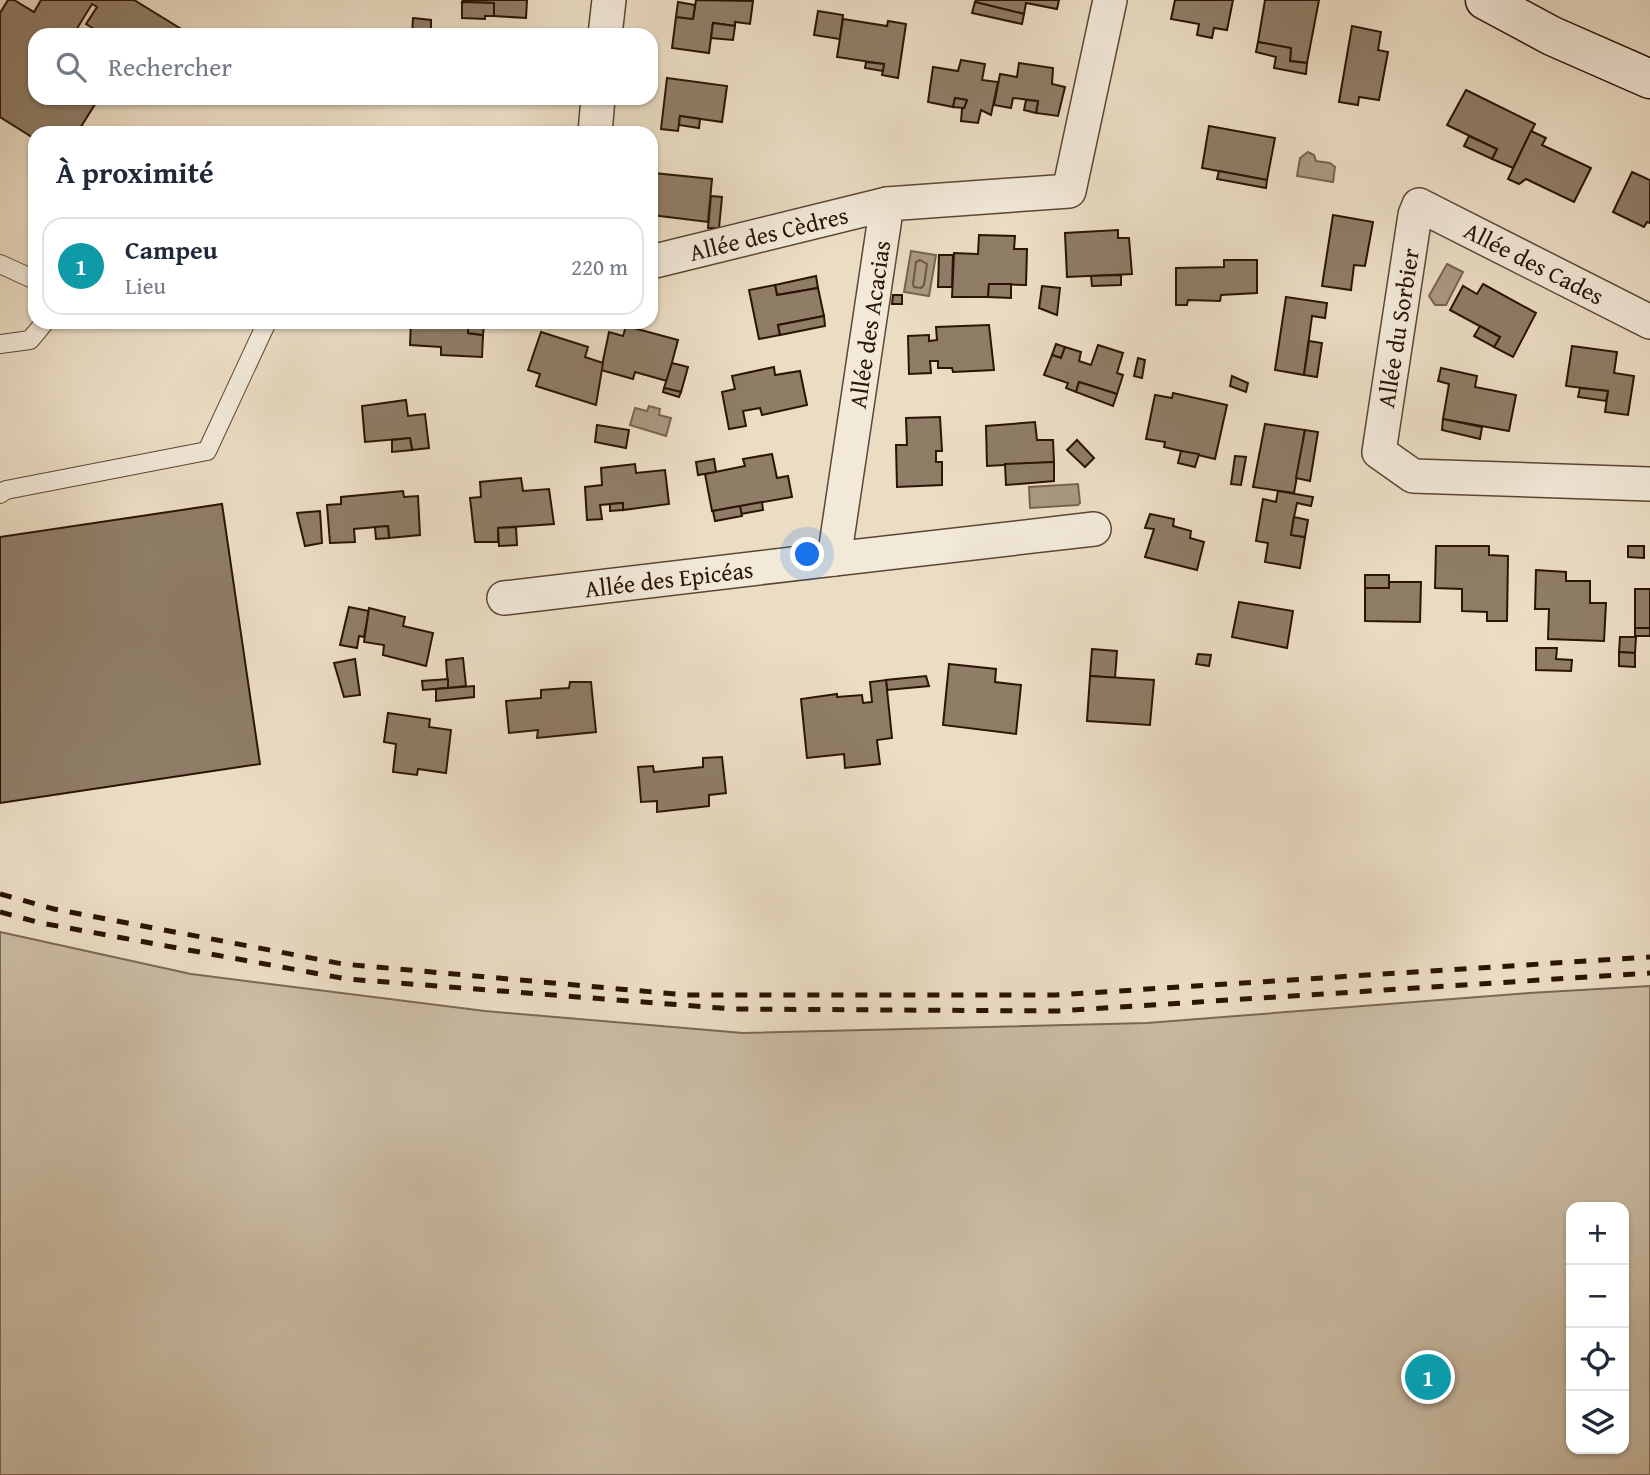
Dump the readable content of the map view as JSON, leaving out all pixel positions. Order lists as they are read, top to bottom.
{
  "streets": {
    "street": [
      "Allée des Cèdres",
      "Allée des Cades",
      "Allée des Acacias",
      "Allée du Sorbier",
      "Allée des Epicéas"
    ]
  },
  "crossings": [
    ["Allée des Cèdres", "Allée des Acacias"],
    ["Allée des Cades", "Allée du Sorbier"],
    ["Allée des Acacias", "Allée des Epicéas"]
  ],
  "page": {
    "search": "Rechercher",
    "heading": "À proximité",
    "list": [
      {
        "mark": "1",
        "name": "Campeu",
        "note": "Lieu",
        "value": "220 m"
      }
    ],
    "map_buttons": ["+", "−"],
    "pins": "1"
  }
}
